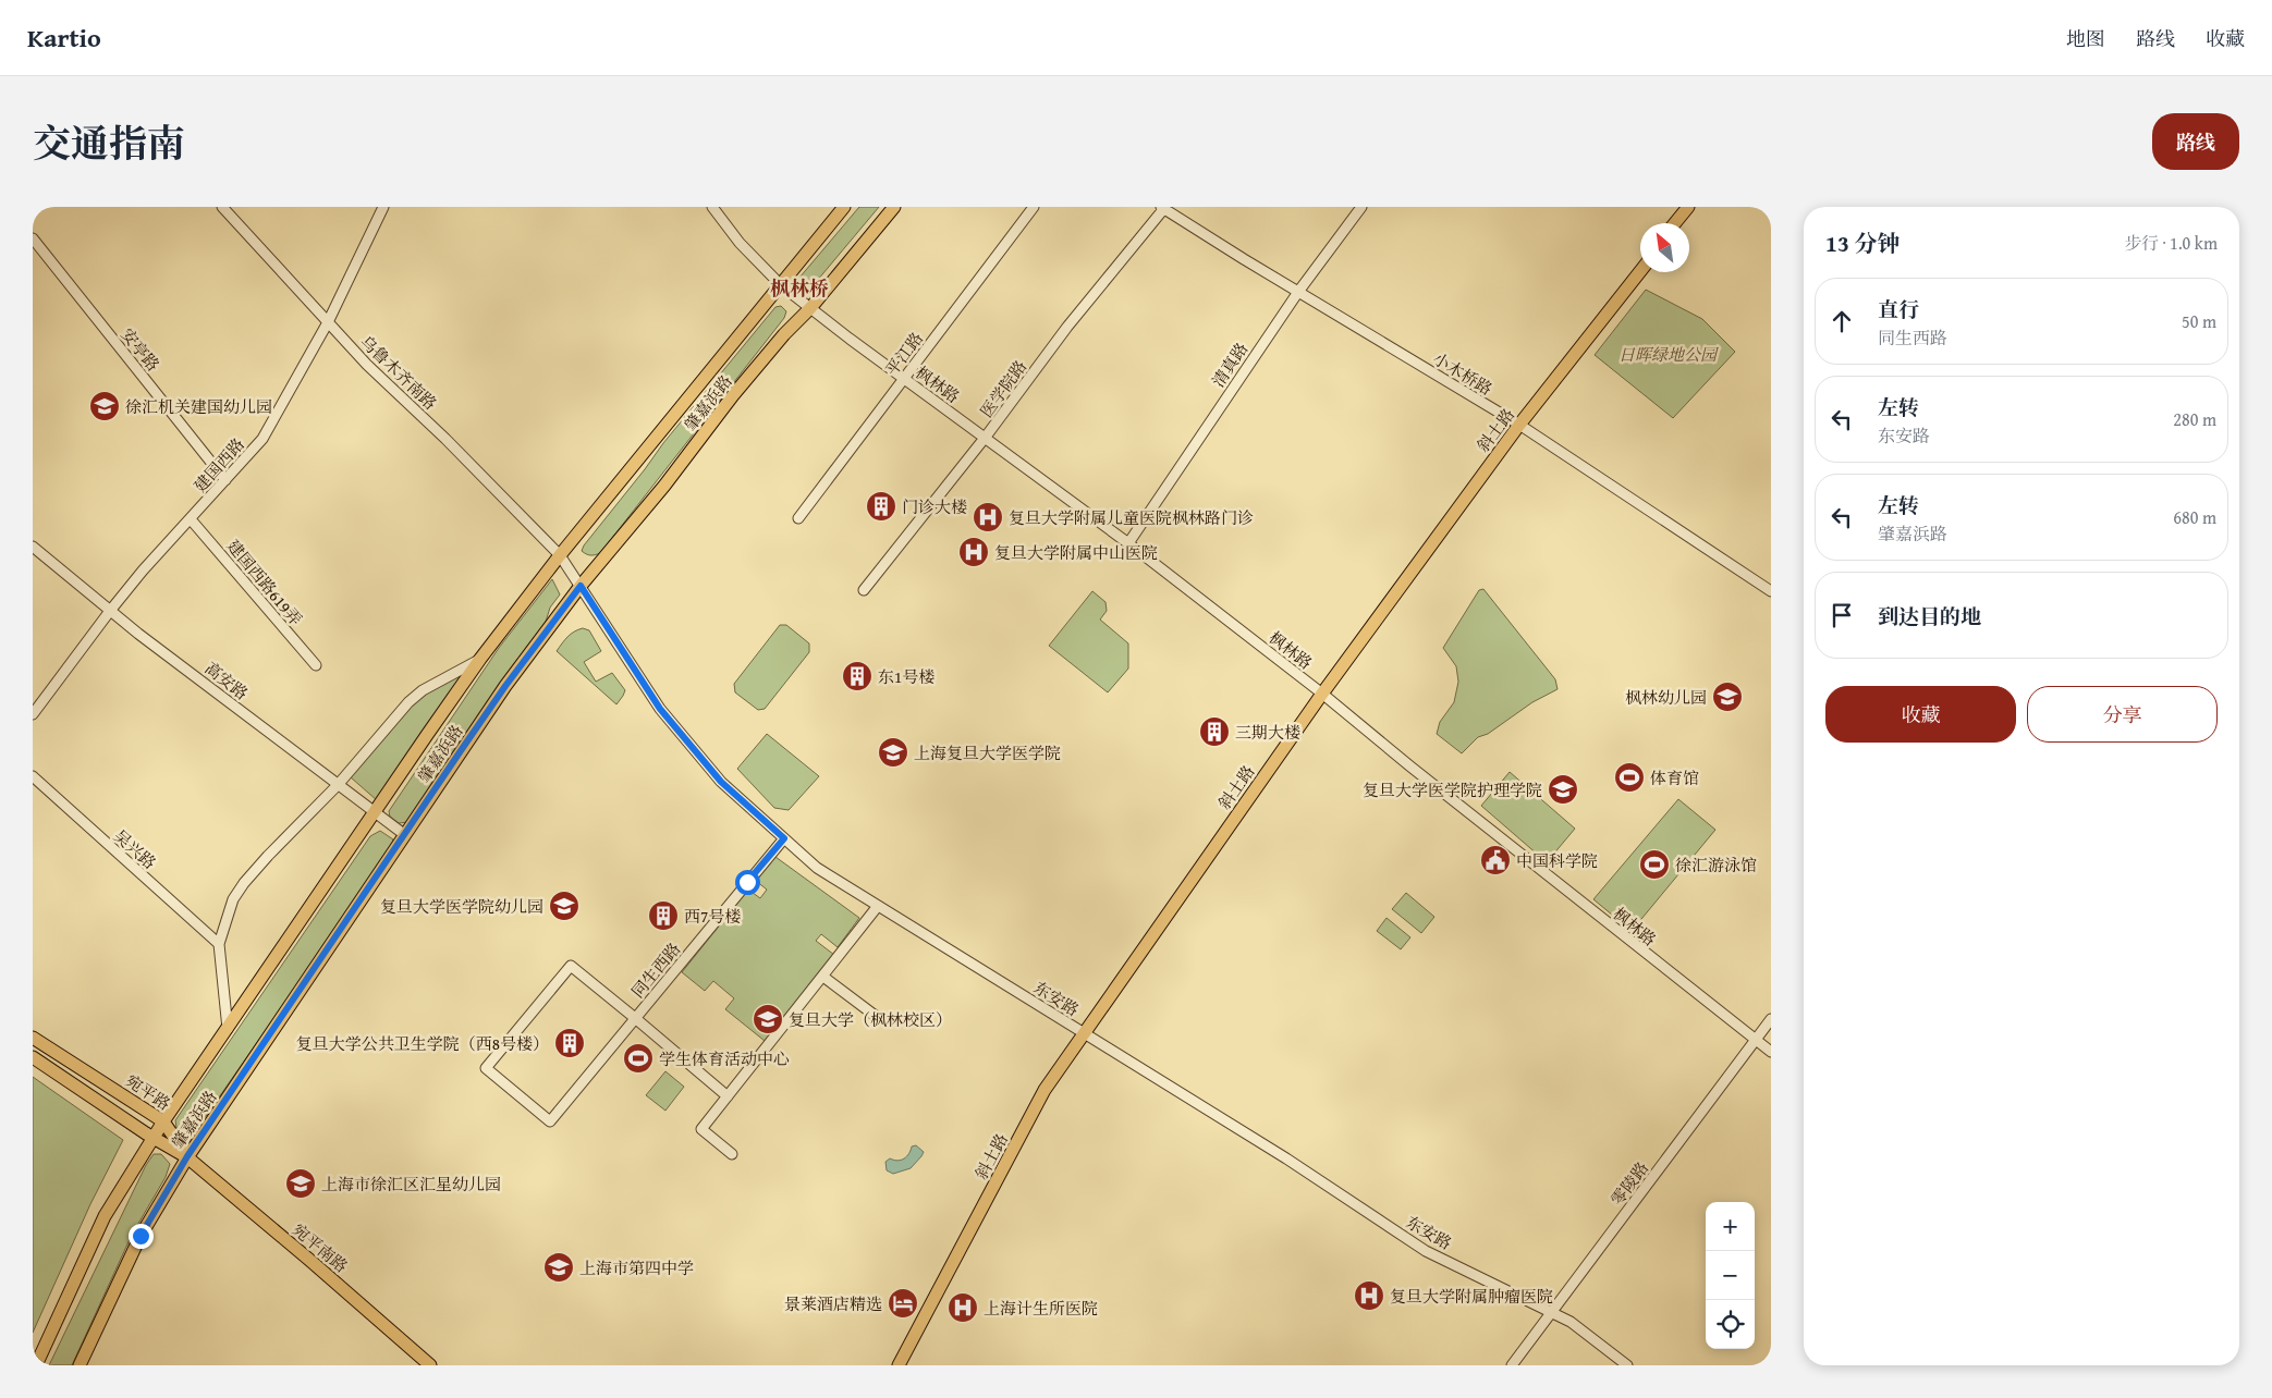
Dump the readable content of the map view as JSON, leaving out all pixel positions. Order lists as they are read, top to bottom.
{
  "streets": {
    "main road": [
      "肇嘉浜路",
      "斜土路",
      "宛平路",
      "宛平南路"
    ],
    "street": [
      "安亭路",
      "平江路",
      "清真路",
      "乌鲁木齐南路",
      "小木桥路",
      "枫林路",
      "医学院路",
      "建国西路",
      "建国西路619弄",
      "高安路",
      "吴兴路",
      "同生西路",
      "东安路",
      "零陵路"
    ]
  },
  "crossings": [
    ["安亭路", "建国西路"],
    ["平江路", "枫林路"],
    ["清真路", "小木桥路"],
    ["清真路", "枫林路"],
    ["乌鲁木齐南路", "肇嘉浜路"],
    ["乌鲁木齐南路", "建国西路"],
    ["乌鲁木齐南路", "东安路"],
    ["小木桥路", "医学院路"],
    ["小木桥路", "斜土路"],
    ["枫林路", "医学院路"],
    ["枫林路", "肇嘉浜路"],
    ["枫林路", "斜土路"],
    ["枫林路", "零陵路"],
    ["肇嘉浜路", "高安路"],
    ["肇嘉浜路", "吴兴路"],
    ["肇嘉浜路", "东安路"],
    ["肇嘉浜路", "宛平路"],
    ["肇嘉浜路", "宛平南路"],
    ["斜土路", "东安路"],
    ["建国西路", "建国西路619弄"],
    ["建国西路", "高安路"],
    ["同生西路", "东安路"],
    ["东安路", "零陵路"],
    ["宛平路", "宛平南路"]
  ],
  "districts": ["枫林桥"],
  "parks": ["日晖绿地公园"],
  "places": {
    "school or university": [
      "徐汇机关建国幼儿园",
      "枫林幼儿园",
      "上海复旦大学医学院",
      "复旦大学医学院护理学院",
      "复旦大学医学院幼儿园",
      "复旦大学（枫林校区）",
      "上海市徐汇区汇星幼儿园",
      "上海市第四中学"
    ],
    "building": [
      "门诊大楼",
      "东1号楼",
      "三期大楼",
      "西7号楼",
      "复旦大学公共卫生学院（西8号楼）"
    ],
    "hospital": [
      "复旦大学附属儿童医院枫林路门诊",
      "复旦大学附属中山医院",
      "复旦大学附属肿瘤医院",
      "上海计生所医院"
    ],
    "sports": ["体育馆", "徐汇游泳馆", "学生体育活动中心"],
    "public building": ["中国科学院"],
    "hotel": ["景莱酒店精选"]
  },
  "north": "top left",
  "page": {
    "header": "Kartio",
    "nav": ["地图", "路线", "收藏"],
    "title": "交通指南",
    "buttons": [
      "路线",
      ["收藏", "分享"]
    ],
    "heading": ["13 分钟", "步行 · 1.0 km"],
    "list": [
      ["直行", "同生西路", "50 m"],
      ["左转", "东安路", "280 m"],
      ["左转", "肇嘉浜路", "680 m"],
      "到达目的地"
    ],
    "map_buttons": ["+", "−"]
  }
}
